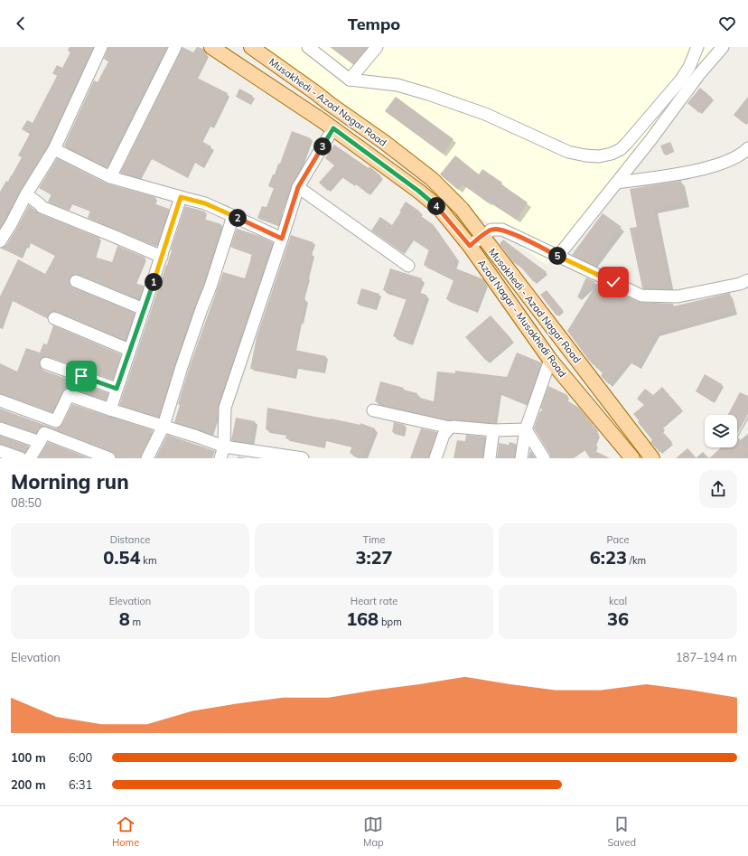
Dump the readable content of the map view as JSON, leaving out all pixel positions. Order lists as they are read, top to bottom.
{
  "streets": {
    "main road": ["Musakhedi - Azad Nagar Road", "Azad Nagar - Musakhedi Road"]
  },
  "page": {
    "header": "Tempo",
    "pins": [
      "3",
      "4",
      "2",
      "5",
      "1"
    ],
    "heading": ["Morning run", "08:50"],
    "stats": [
      ["Distance", "0.54 km"],
      ["Time", "3:27"],
      ["Pace", "6:23 /km"],
      ["Elevation", "8 m"],
      ["Heart rate", "168 bpm"],
      ["kcal", "36"]
    ],
    "chart": ["Elevation", "187–194 m"],
    "list": [
      {
        "name": "100 m",
        "note": "6:00"
      },
      {
        "name": "200 m",
        "note": "6:31"
      }
    ],
    "tabs": ["Home", "Map", "Saved"]
  }
}
